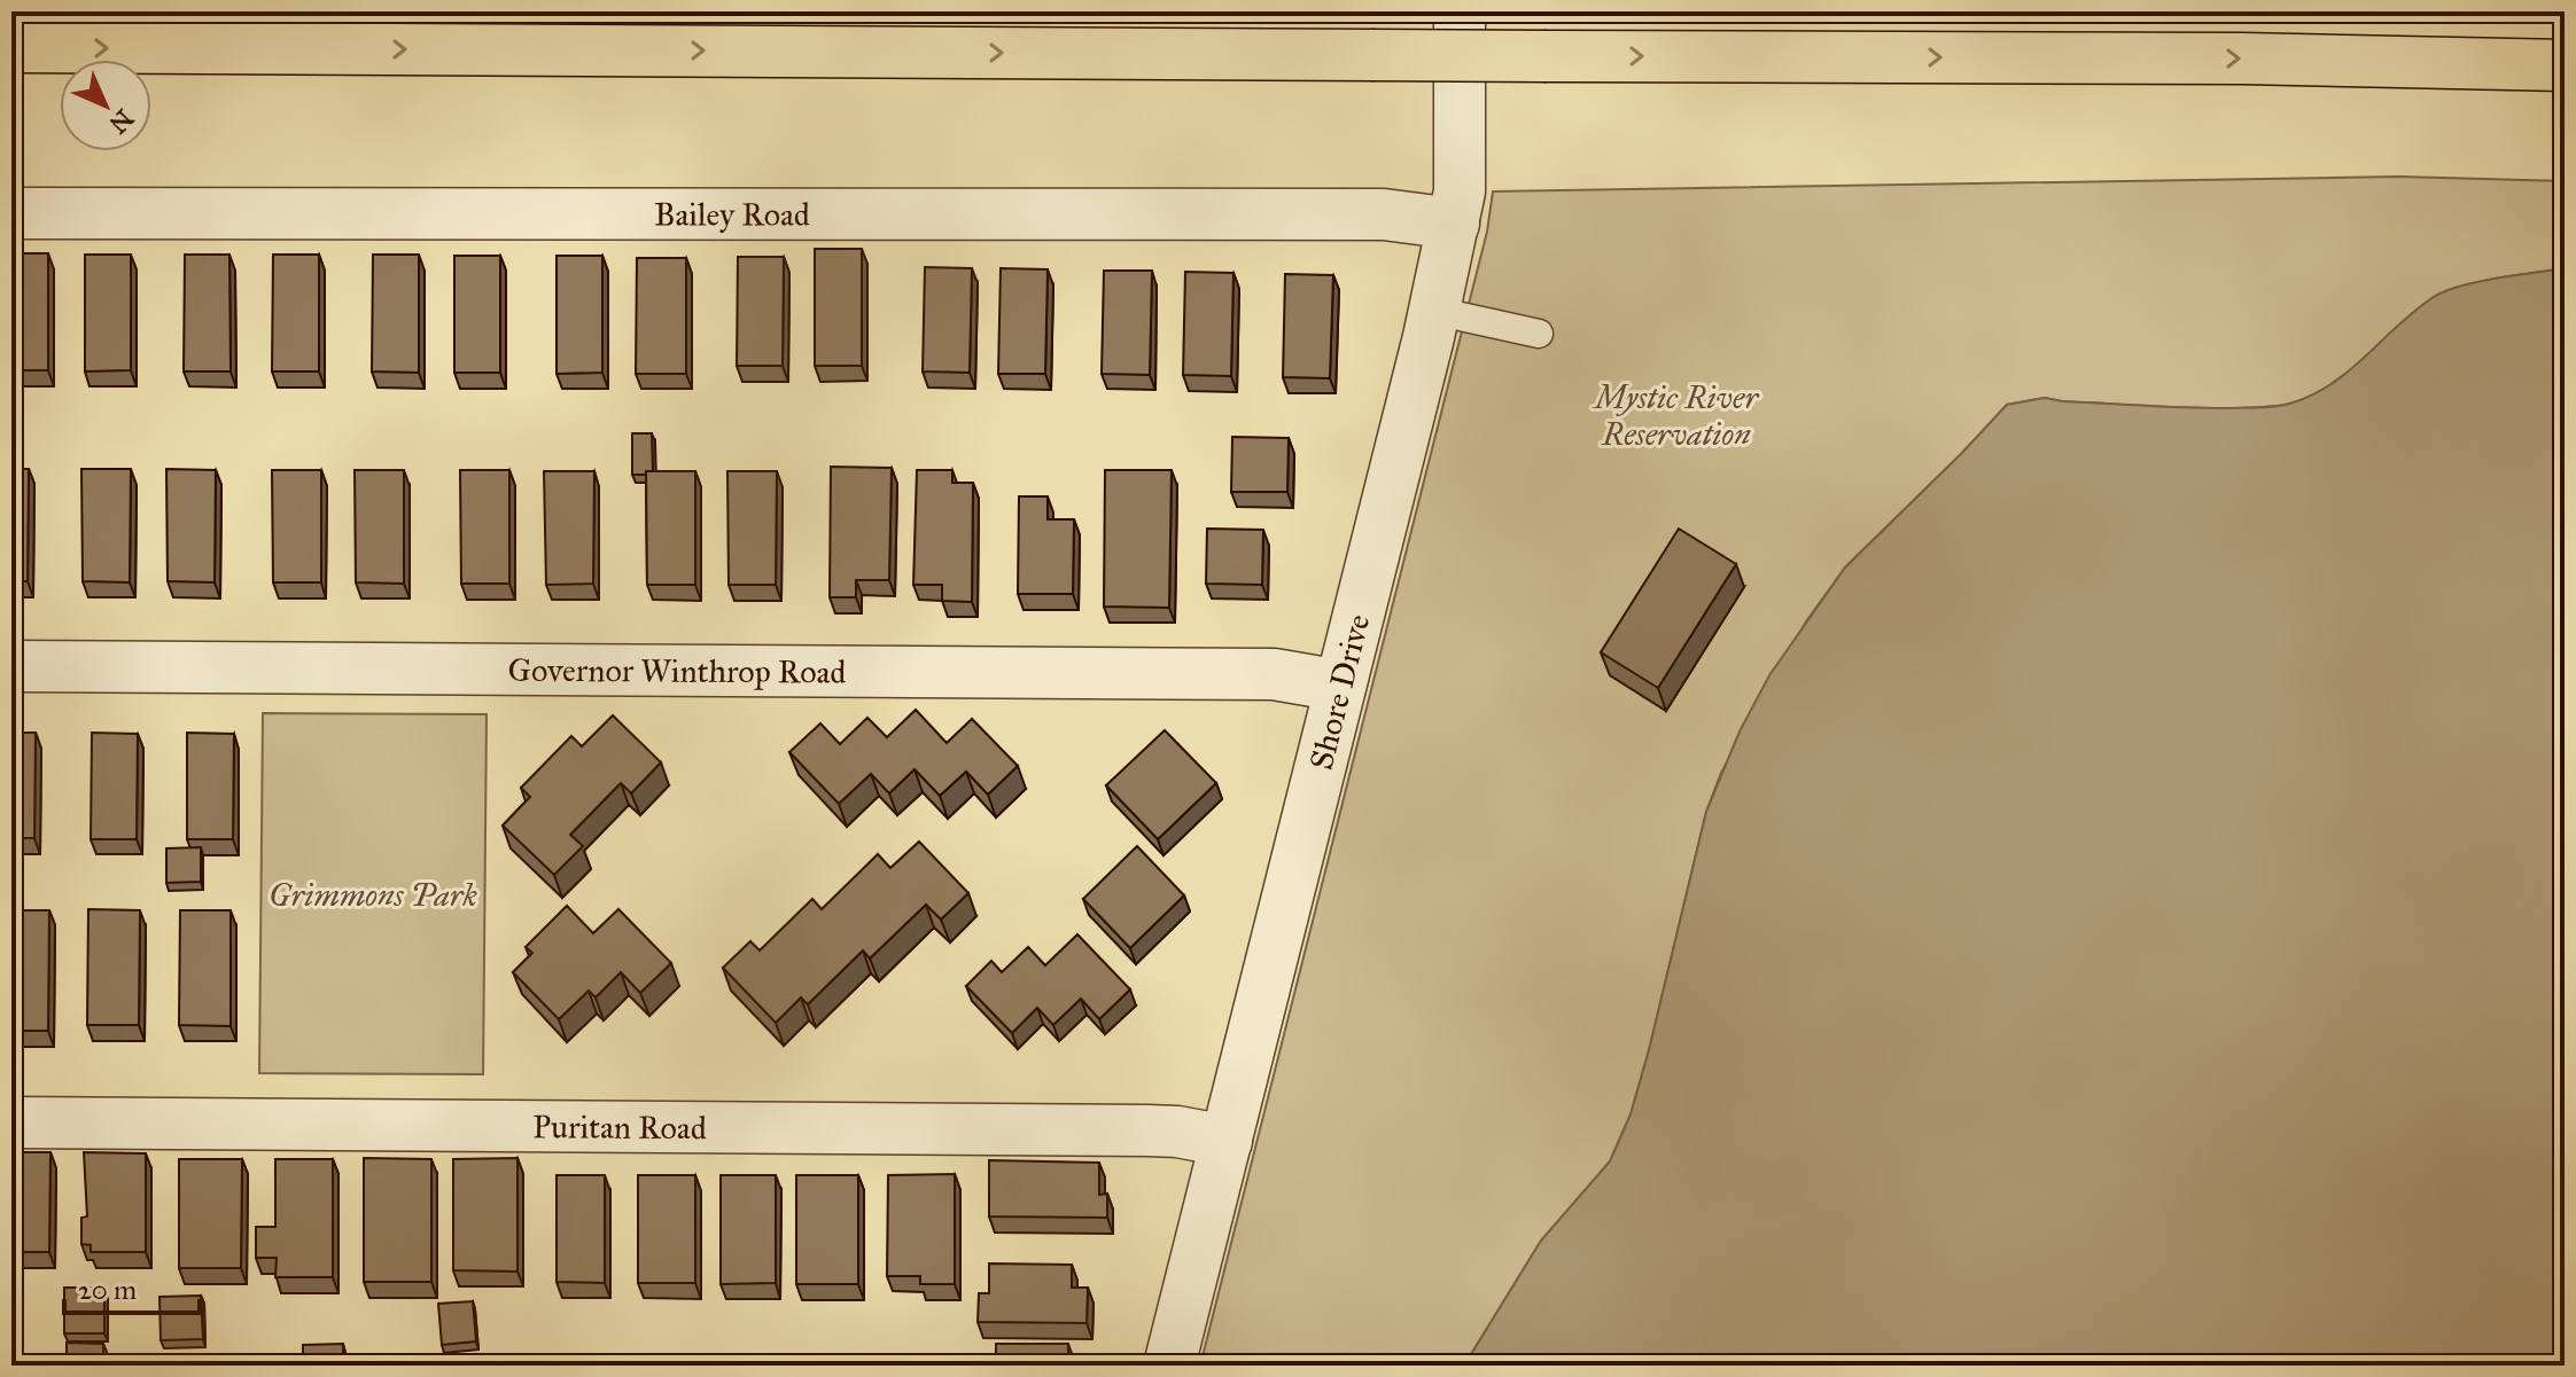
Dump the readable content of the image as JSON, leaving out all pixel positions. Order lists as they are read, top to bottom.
{
  "streets": {
    "street": [
      "Bailey Road",
      "Governor Winthrop Road",
      "Shore Drive",
      "Puritan Road"
    ]
  },
  "crossings": [
    ["Bailey Road", "Shore Drive"],
    ["Governor Winthrop Road", "Shore Drive"],
    ["Shore Drive", "Puritan Road"]
  ],
  "parks": ["Mystic River Reservation", "Grimmons Park"],
  "scale_bar": "20 m",
  "north": "bottom right"
}
